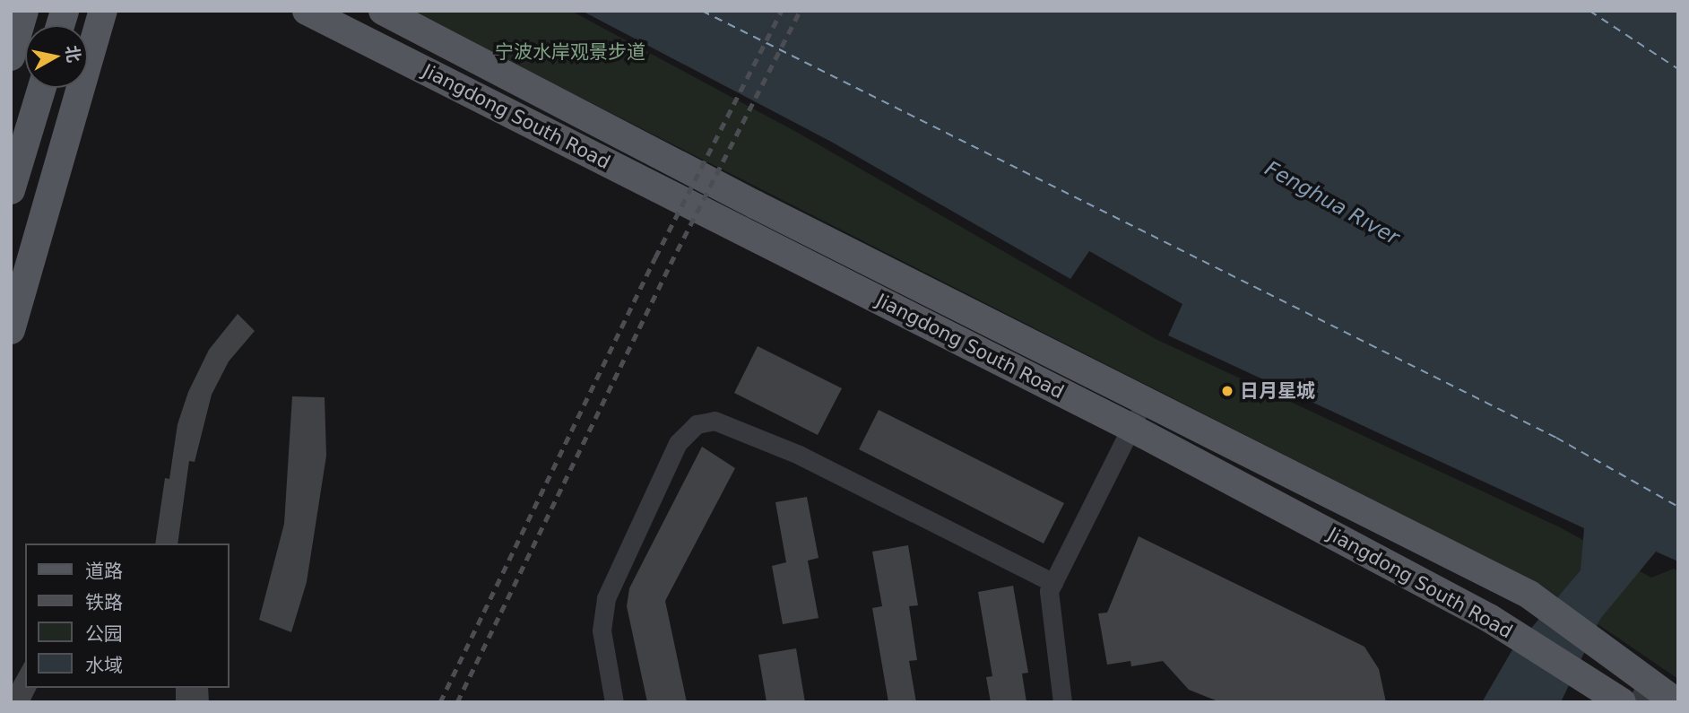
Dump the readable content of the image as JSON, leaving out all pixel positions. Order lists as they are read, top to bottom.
{
  "streets": {
    "main road": ["Jiangdong South Road"]
  },
  "water": ["Fenghua Rıver"],
  "parks": ["宁波水岸观景步道"],
  "places": ["日月星城"],
  "legend": [
    "道路",
    "铁路",
    "公园",
    "水域"
  ],
  "north": "right"
}
